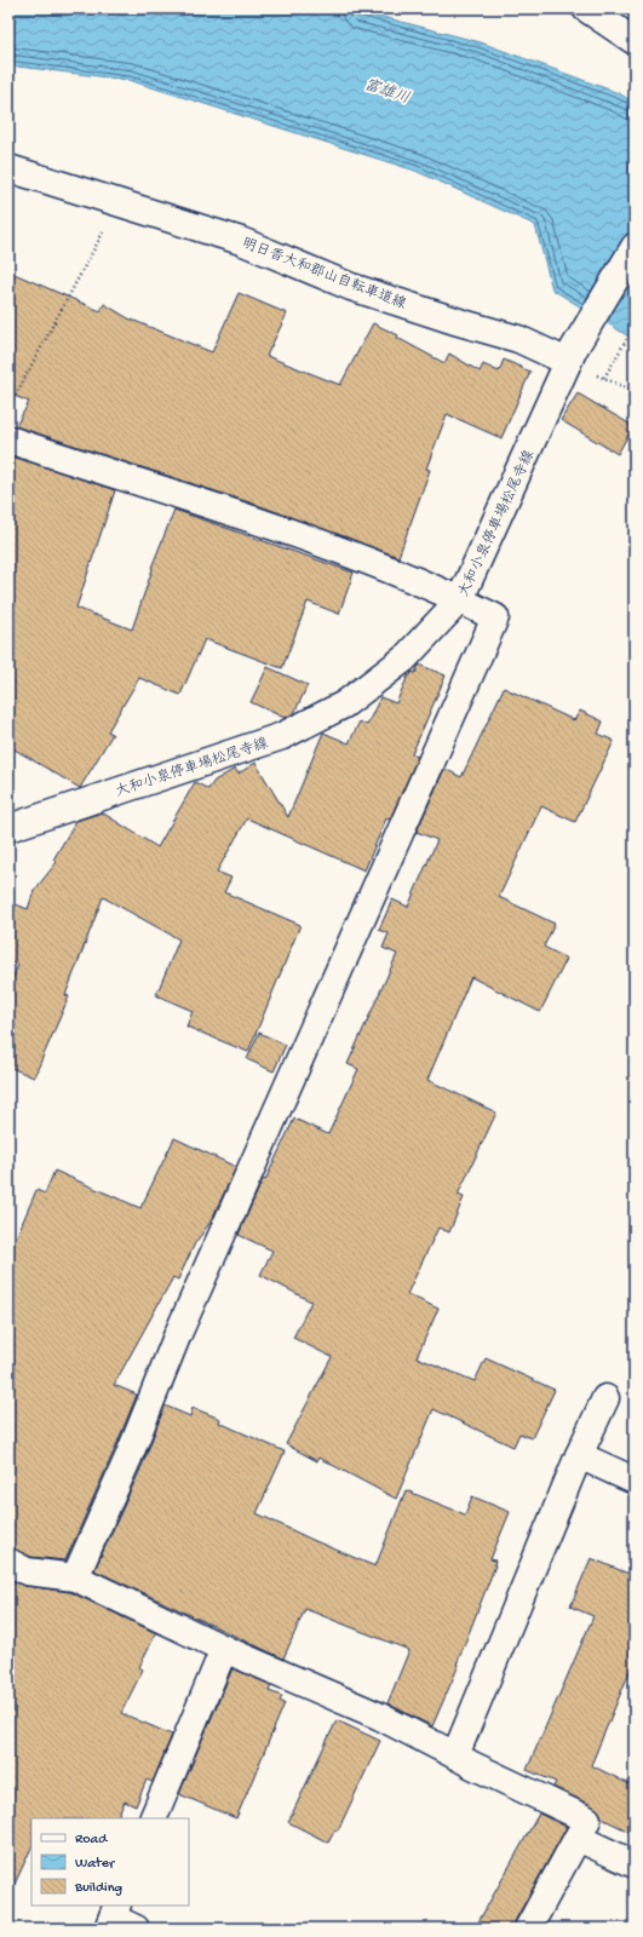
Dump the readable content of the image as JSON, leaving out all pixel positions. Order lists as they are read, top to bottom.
{
  "streets": {
    "street": ["明日香大和郡山自転車道線", "大和小泉停車場松尾寺線"]
  },
  "crossings": [
    ["明日香大和郡山自転車道線", "大和小泉停車場松尾寺線"]
  ],
  "water": ["富雄川"],
  "legend": ["Road", "Water", "Building"]
}
